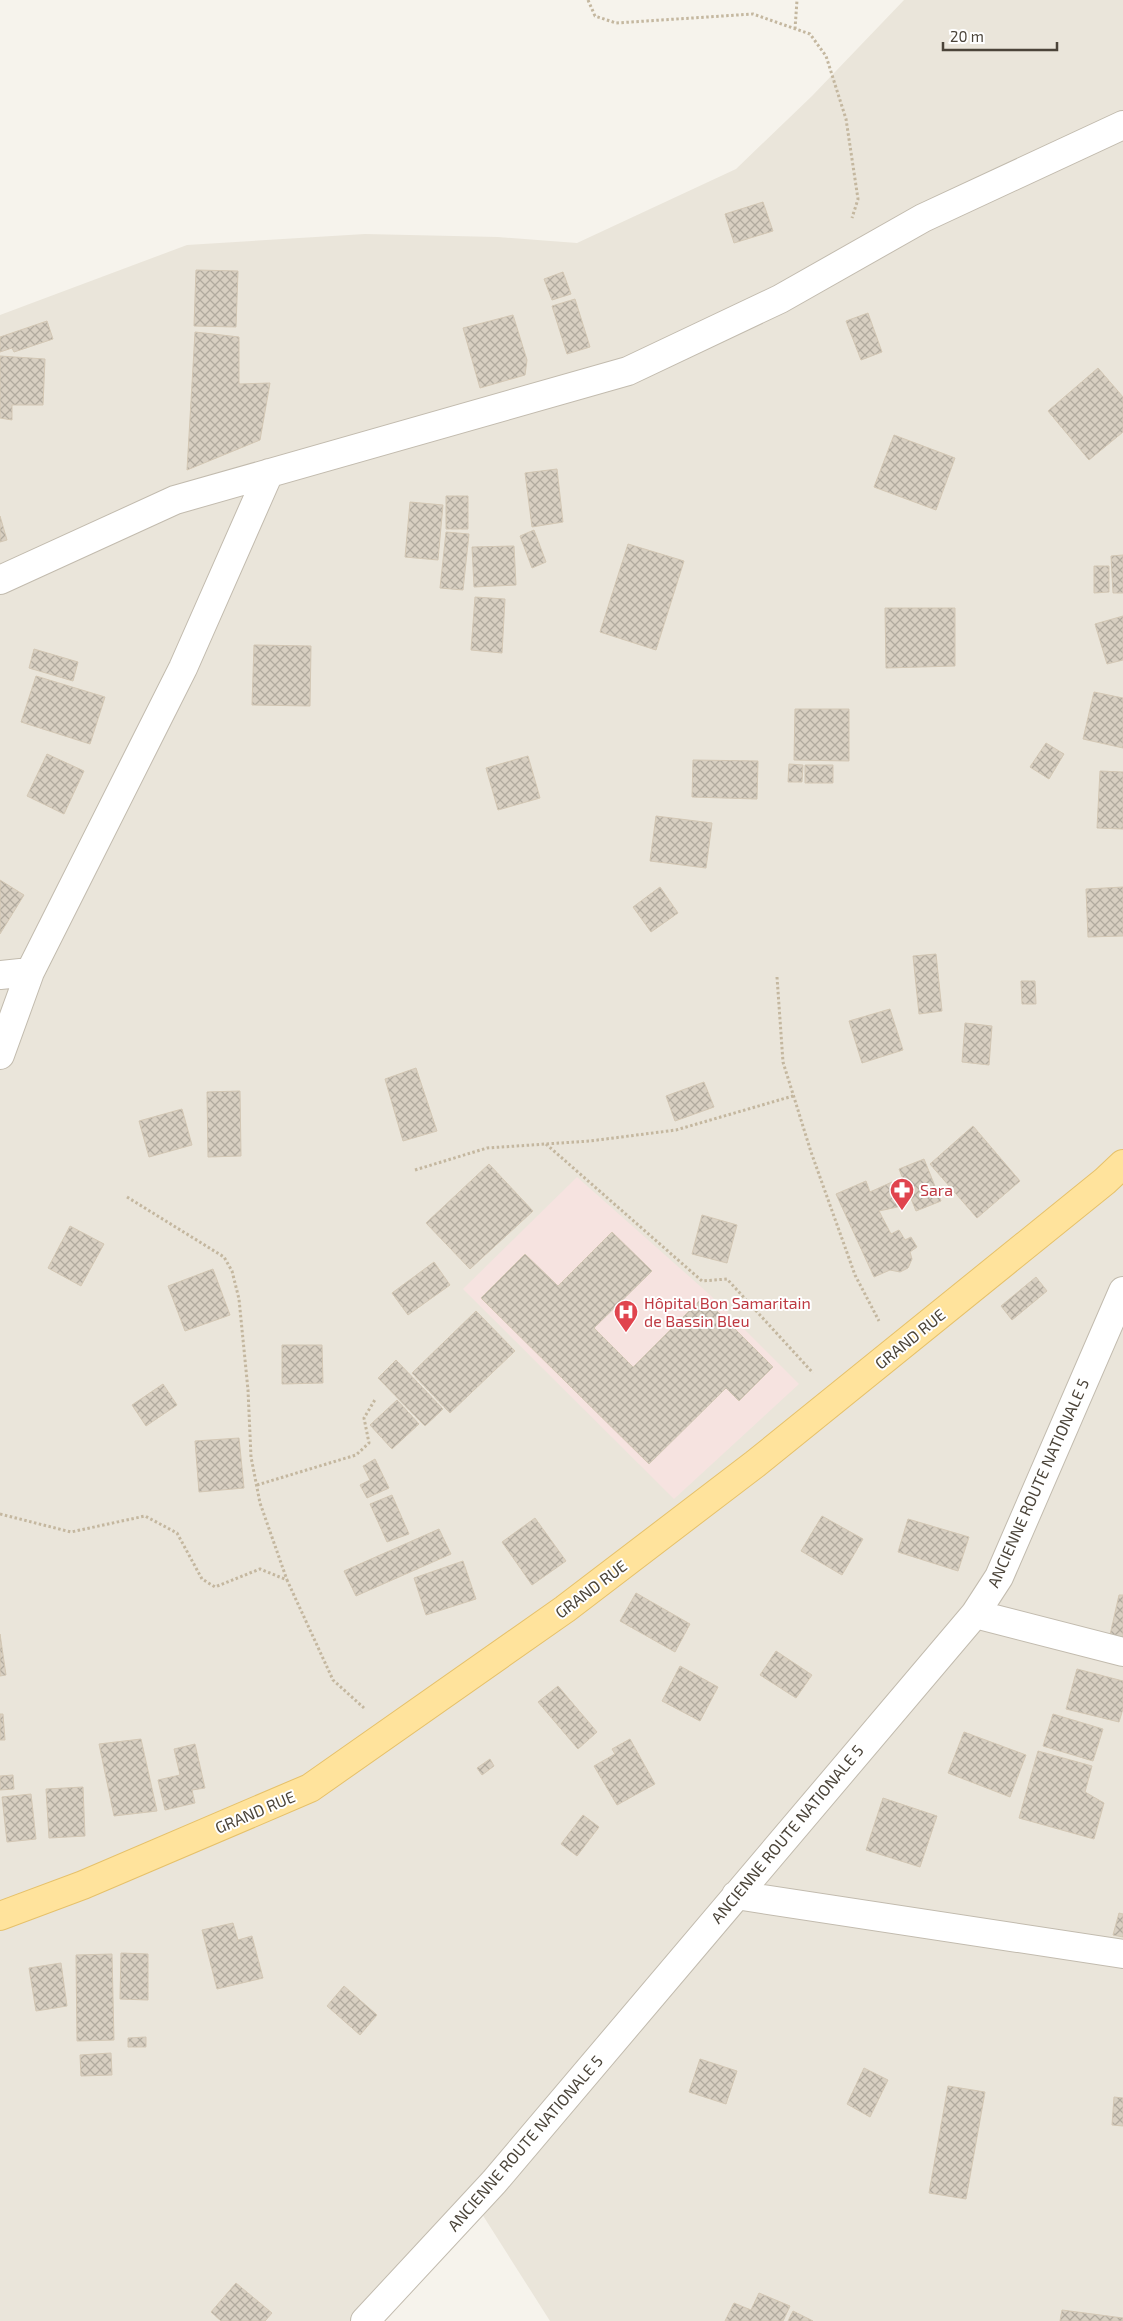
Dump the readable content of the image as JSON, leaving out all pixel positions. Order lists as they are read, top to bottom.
{
  "streets": {
    "main road": ["GRAND RUE"],
    "street": ["ANCIENNE ROUTE NATIONALE 5"]
  },
  "places": {
    "pharmacy": ["Sara"],
    "hospital": ["Hôpital Bon Samaritain de Bassin Bleu"]
  },
  "scale_bar": "20 m"
}
